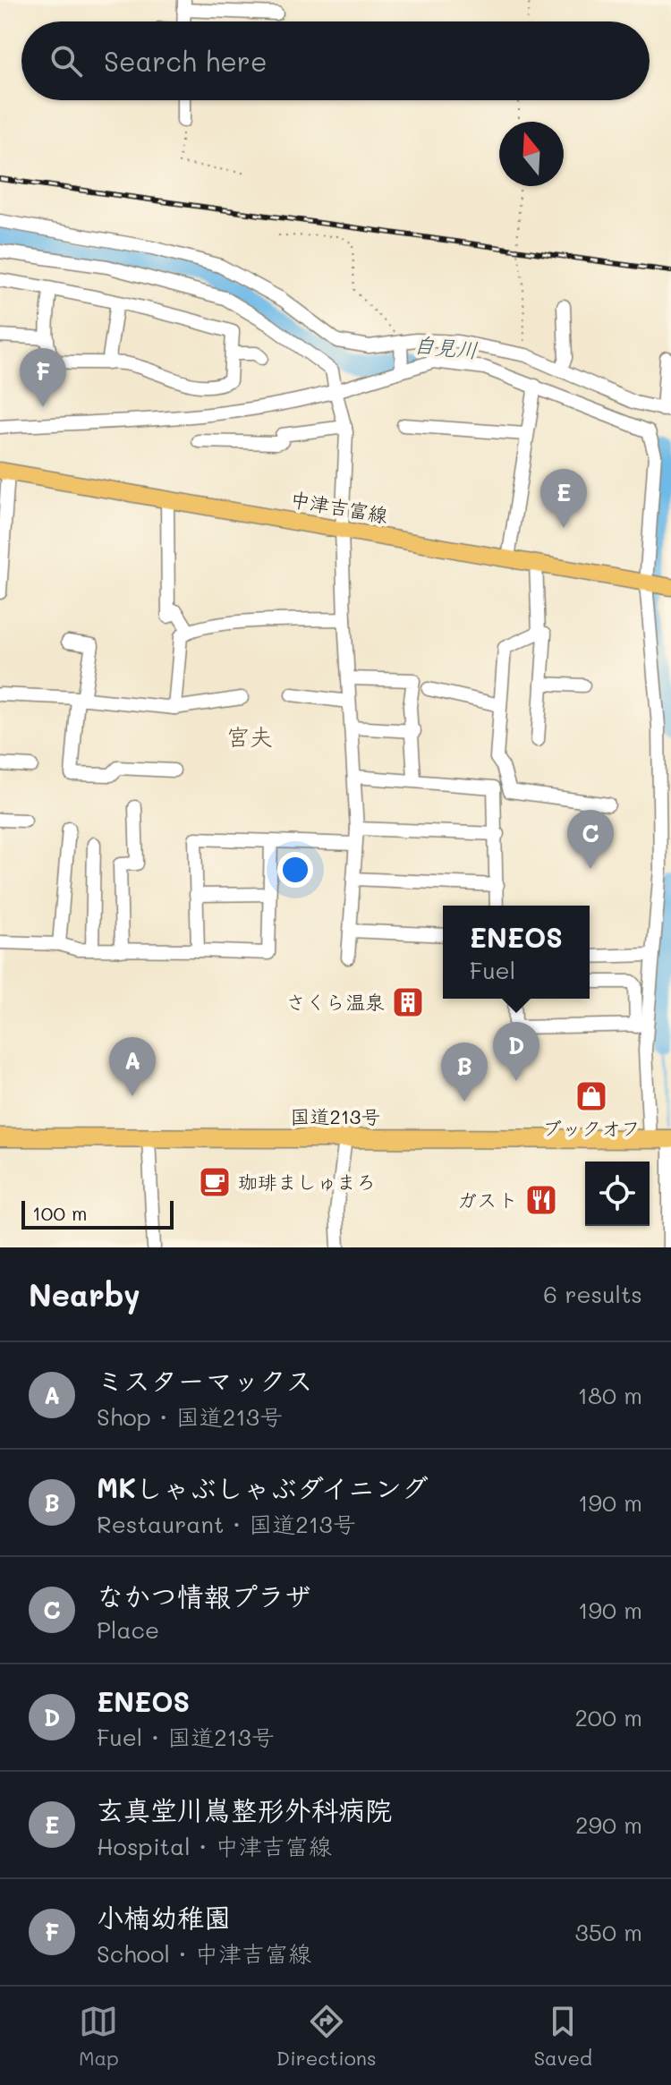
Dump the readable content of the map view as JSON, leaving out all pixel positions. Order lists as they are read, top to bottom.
{
  "streets": {
    "highway": ["国道213号"],
    "main road": ["中津吉富線"]
  },
  "districts": ["宮夫"],
  "water": ["自見川"],
  "places": {
    "building": ["さくら温泉"],
    "shop": ["ブックオフ"],
    "cafe": ["珈琲ましゅまろ"],
    "restaurant": ["ガスト"]
  },
  "scale_bar": "100 m",
  "north": "top",
  "page": {
    "search": "Search here",
    "pins": [
      "F",
      "E",
      "C",
      "D",
      "A",
      "B"
    ],
    "popup": ["ENEOS", "Fuel"],
    "scale": "100 m",
    "heading": ["Nearby", "6 results"],
    "list": [
      {
        "mark": "A",
        "name": "ミスターマックス",
        "note": "Shop · 国道213号",
        "value": "180 m"
      },
      {
        "mark": "B",
        "name": "MKしゃぶしゃぶダイニング",
        "note": "Restaurant · 国道213号",
        "value": "190 m"
      },
      {
        "mark": "C",
        "name": "なかつ情報プラザ",
        "note": "Place",
        "value": "190 m"
      },
      {
        "mark": "D",
        "name": "ENEOS",
        "note": "Fuel · 国道213号",
        "value": "200 m"
      },
      {
        "mark": "E",
        "name": "玄真堂川嶌整形外科病院",
        "note": "Hospital · 中津吉富線",
        "value": "290 m"
      },
      {
        "mark": "F",
        "name": "小楠幼稚園",
        "note": "School · 中津吉富線",
        "value": "350 m"
      }
    ],
    "nav": ["Map", "Directions", "Saved"]
  }
}
